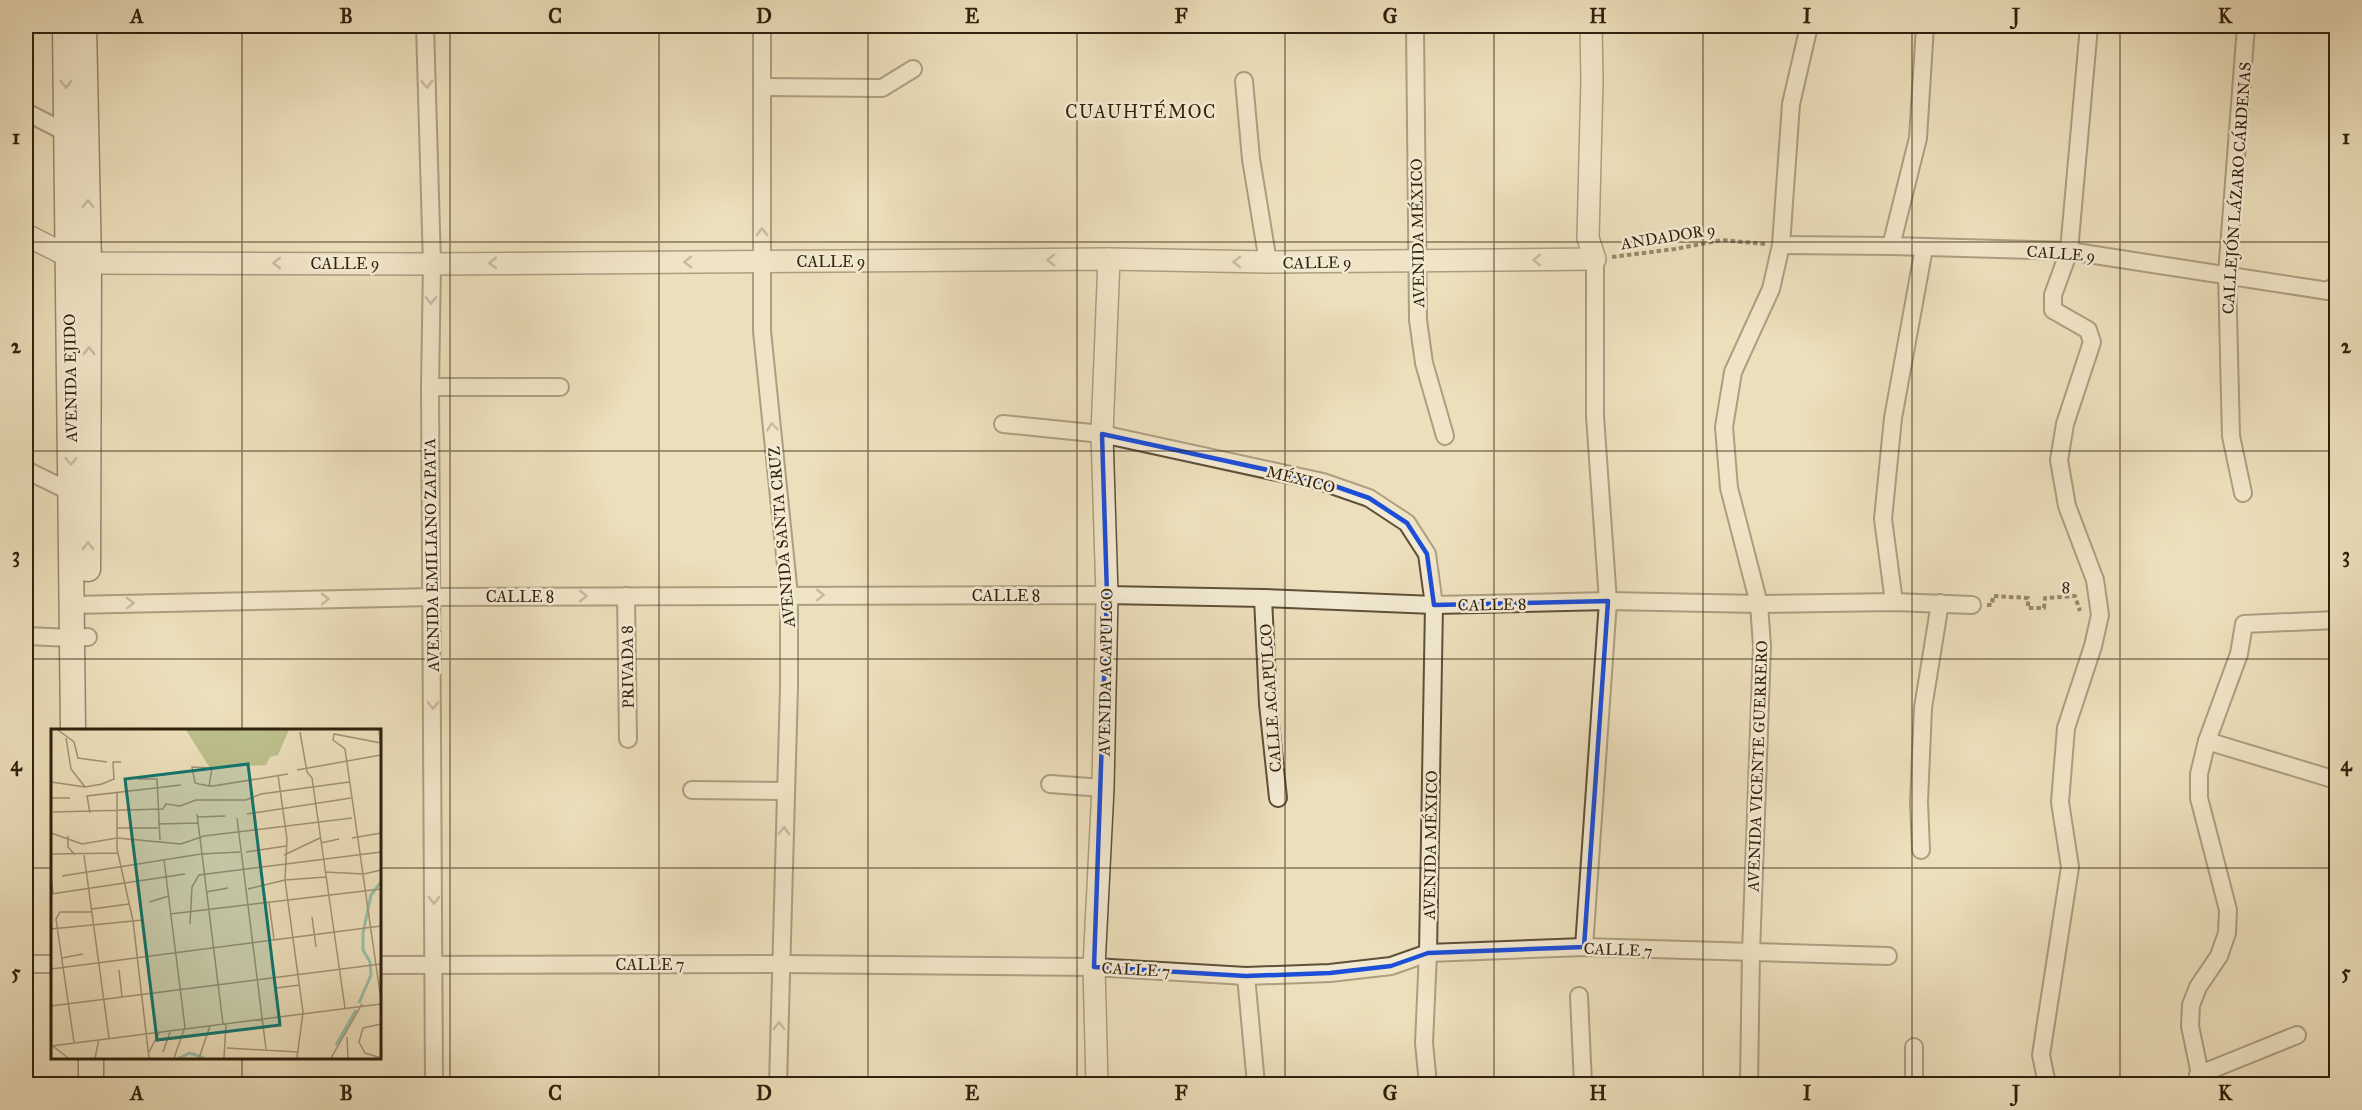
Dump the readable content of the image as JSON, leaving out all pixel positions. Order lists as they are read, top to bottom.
{
  "streets": {
    "main road": ["AVENIDA EJIDO"],
    "street": [
      "CALLEJÓN LÁZARO CÁRDENAS",
      "AVENIDA MÉXICO",
      "CALLE 9",
      "MÉXICO",
      "AVENIDA SANTA CRUZ",
      "AVENIDA EMILIANO ZAPATA",
      "CALLE 8",
      "PRIVADA 8",
      "AVENIDA ACAPULCO",
      "CALLE ACAPULCO",
      "AVENIDA VICENTE GUERRERO",
      "CALLE 7"
    ],
    "path": ["ANDADOR 9", "8"]
  },
  "crossings": [
    ["CALLEJÓN LÁZARO CÁRDENAS", "CALLE 9"],
    ["AVENIDA MÉXICO", "CALLE 9"],
    ["AVENIDA MÉXICO", "MÉXICO"],
    ["AVENIDA MÉXICO", "CALLE 8"],
    ["AVENIDA MÉXICO", "CALLE 7"],
    ["ANDADOR 9", "CALLE 9"],
    ["ANDADOR 9", "AVENIDA VICENTE GUERRERO"],
    ["CALLE 9", "AVENIDA EJIDO"],
    ["CALLE 9", "AVENIDA SANTA CRUZ"],
    ["CALLE 9", "AVENIDA EMILIANO ZAPATA"],
    ["CALLE 9", "AVENIDA ACAPULCO"],
    ["CALLE 9", "AVENIDA VICENTE GUERRERO"],
    ["AVENIDA EJIDO", "CALLE 8"],
    ["MÉXICO", "CALLE 8"],
    ["MÉXICO", "AVENIDA ACAPULCO"],
    ["AVENIDA SANTA CRUZ", "CALLE 8"],
    ["AVENIDA SANTA CRUZ", "CALLE 7"],
    ["AVENIDA EMILIANO ZAPATA", "CALLE 8"],
    ["AVENIDA EMILIANO ZAPATA", "CALLE 7"],
    ["8", "CALLE 8"],
    ["CALLE 8", "PRIVADA 8"],
    ["CALLE 8", "AVENIDA ACAPULCO"],
    ["CALLE 8", "CALLE ACAPULCO"],
    ["CALLE 8", "AVENIDA VICENTE GUERRERO"],
    ["AVENIDA ACAPULCO", "CALLE 7"],
    ["AVENIDA VICENTE GUERRERO", "CALLE 7"]
  ],
  "one_way": [
    "CALLE 9",
    "AVENIDA SANTA CRUZ",
    "AVENIDA EMILIANO ZAPATA",
    "CALLE 8"
  ],
  "districts": ["CUAUHTÉMOC"],
  "grid": {
    "columns": [
      "A",
      "B",
      "C",
      "D",
      "E",
      "F",
      "G",
      "H",
      "I",
      "J",
      "K"
    ],
    "rows": [
      "1",
      "2",
      "3",
      "4",
      "5"
    ]
  }
}
